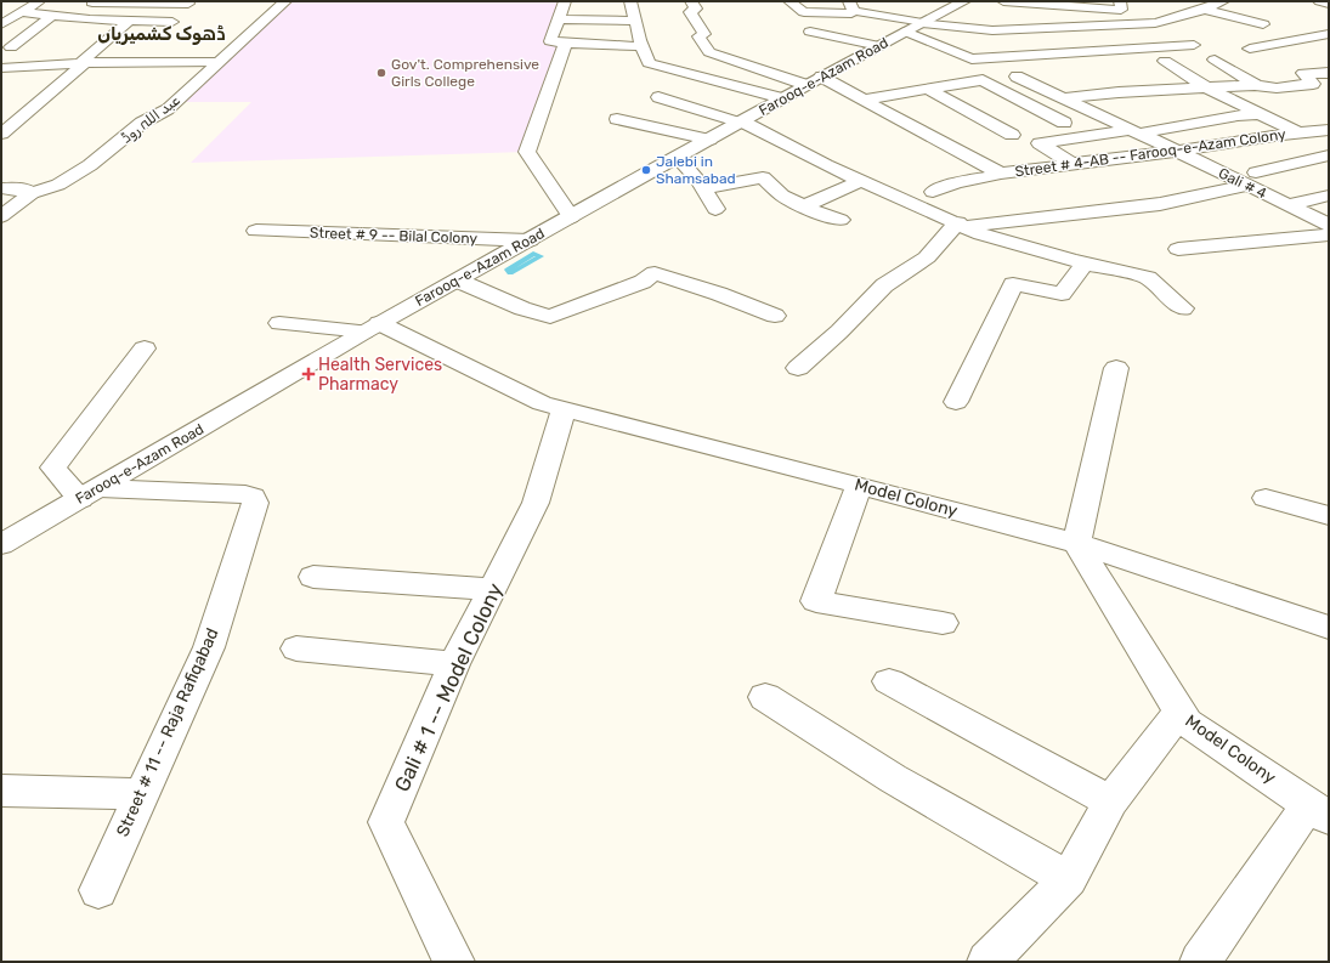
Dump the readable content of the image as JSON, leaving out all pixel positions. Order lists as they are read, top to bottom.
{
  "streets": {
    "street": [
      "Farooq-e-Azam Road",
      "عبد اللہ روڈ",
      "Street # 4-AB -- Farooq-e-Azam Colony",
      "Gali # 4",
      "Street # 9 -- Bilal Colony",
      "Model Colony",
      "Gali # 1 -- Model Colony",
      "Street # 11 -- Raja Rafiqabad"
    ]
  },
  "crossings": [
    ["Farooq-e-Azam Road", "Street # 4-AB -- Farooq-e-Azam Colony"],
    ["Farooq-e-Azam Road", "Street # 9 -- Bilal Colony"],
    ["Farooq-e-Azam Road", "Model Colony"],
    ["Farooq-e-Azam Road", "Street # 11 -- Raja Rafiqabad"],
    ["Street # 4-AB -- Farooq-e-Azam Colony", "Gali # 4"],
    ["Model Colony", "Gali # 1 -- Model Colony"]
  ],
  "districts": ["ڈھوک کشمیریاں"],
  "places": {
    "other": ["Gov't. Comprehensive Girls College", "Jalebi in Shamsabad"],
    "health": ["Health Services Pharmacy"]
  }
}
